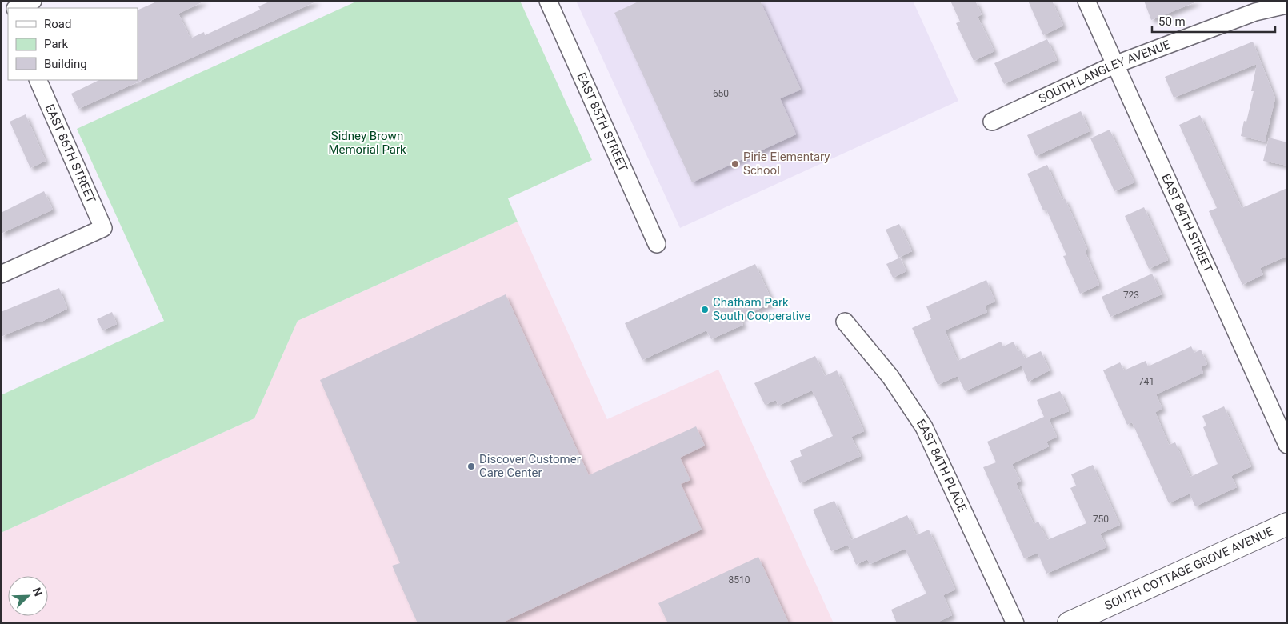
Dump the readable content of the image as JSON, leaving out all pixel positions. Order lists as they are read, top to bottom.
{
  "streets": {
    "main road": ["SOUTH COTTAGE GROVE AVENUE"],
    "street": [
      "SOUTH LANGLEY AVENUE",
      "EAST 85TH STREET",
      "EAST 86TH STREET",
      "EAST 84TH STREET",
      "EAST 84TH PLACE"
    ]
  },
  "crossings": [
    ["SOUTH LANGLEY AVENUE", "EAST 84TH STREET"]
  ],
  "parks": ["Sidney Brown Memorial Park"],
  "places": ["Pirie Elementary School", "Chatham Park South Cooperative", "Discover Customer Care Center"],
  "house_numbers": [
    "650",
    "723",
    "741",
    "750",
    "8510"
  ],
  "legend": ["Road", "Park", "Building"],
  "scale_bar": "50 m",
  "north": "top right"
}
